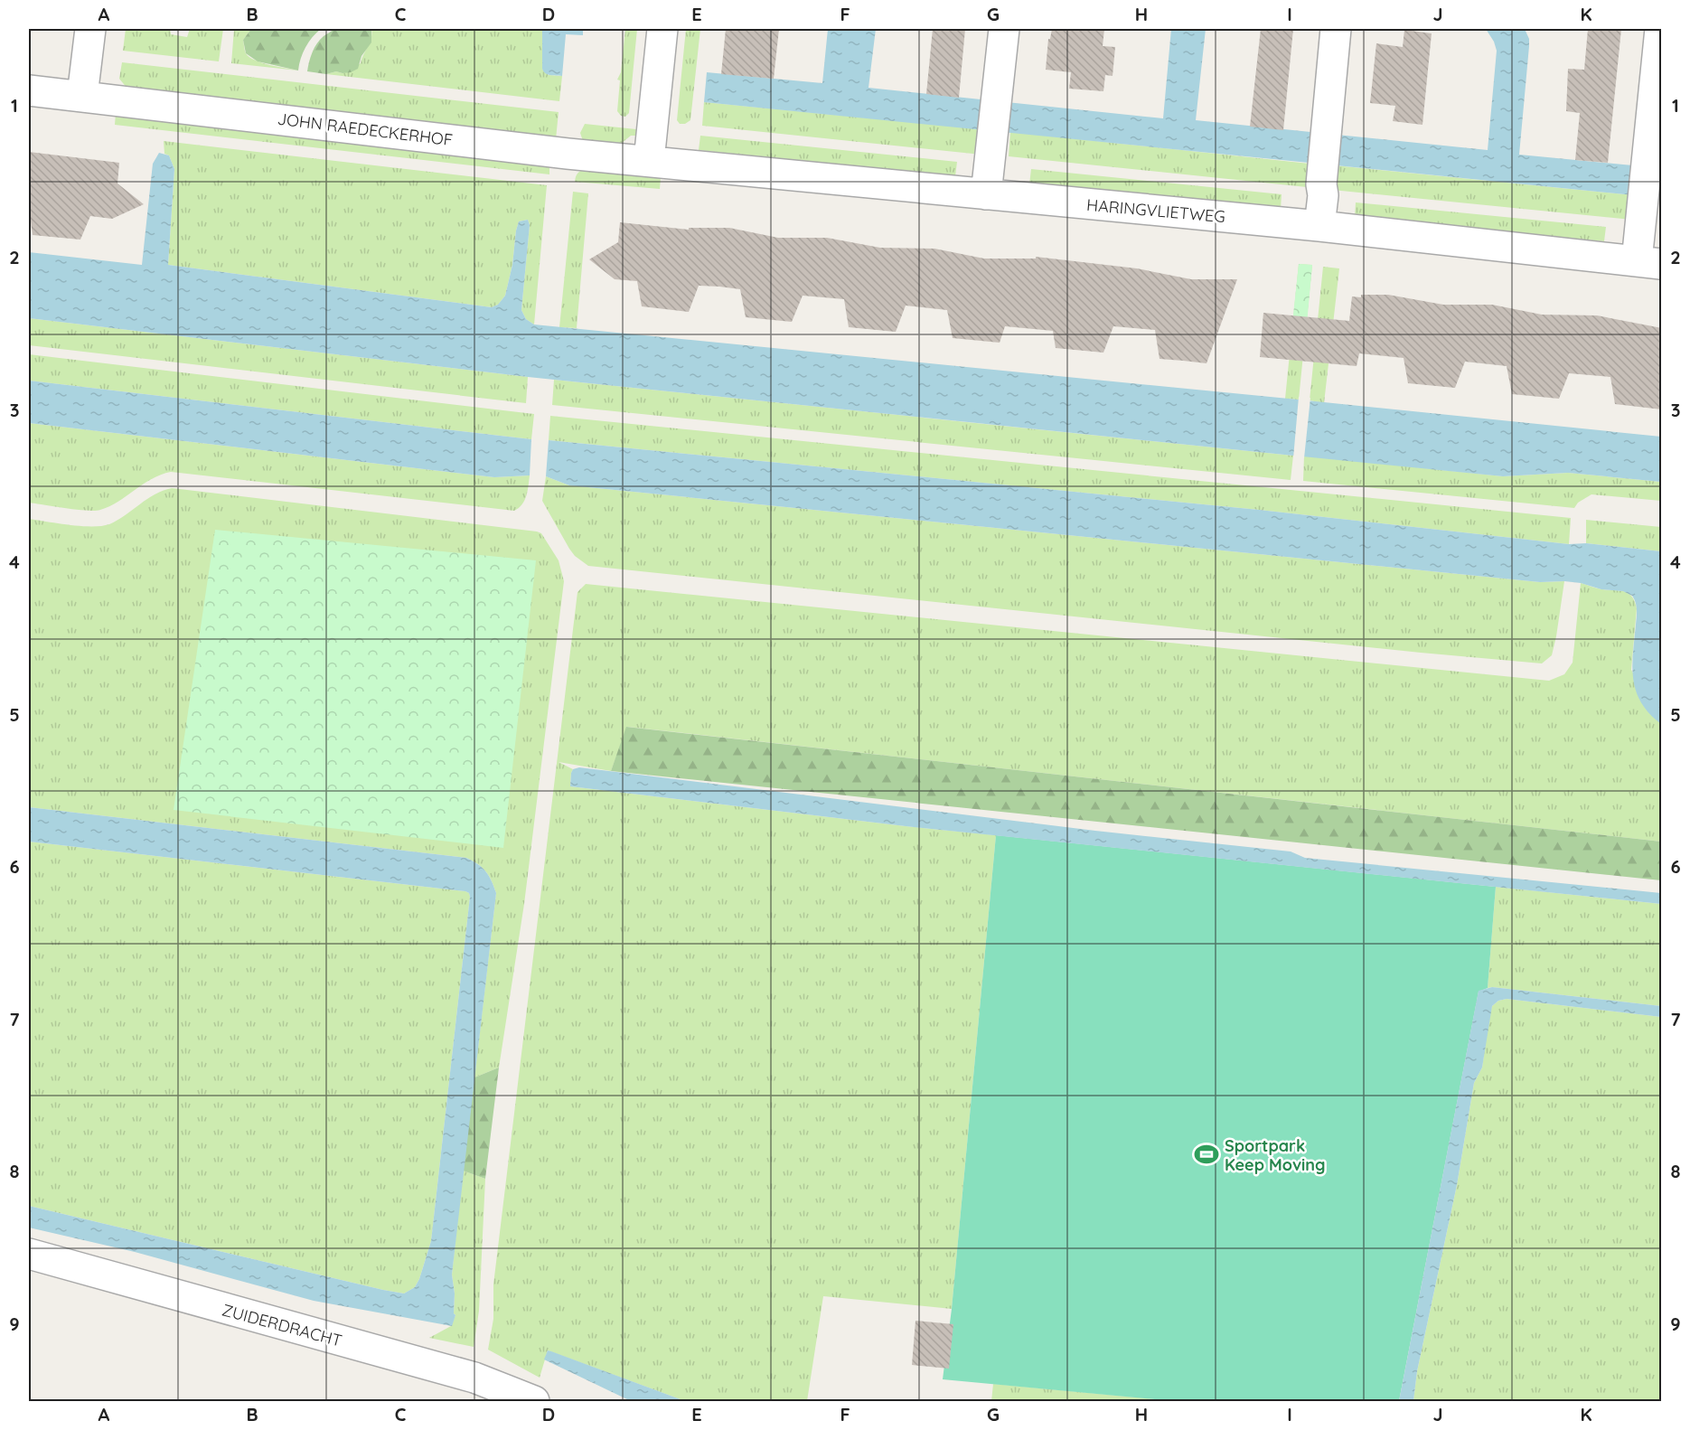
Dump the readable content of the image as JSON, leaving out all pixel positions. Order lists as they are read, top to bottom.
{
  "streets": {
    "street": ["JOHN RAEDECKERHOF", "HARINGVLIETWEG", "ZUIDERDRACHT"]
  },
  "crossings": [
    ["JOHN RAEDECKERHOF", "HARINGVLIETWEG"]
  ],
  "places": {
    "sports": ["Sportpark Keep Moving"]
  },
  "grid": {
    "columns": [
      "A",
      "B",
      "C",
      "D",
      "E",
      "F",
      "G",
      "H",
      "I",
      "J",
      "K"
    ],
    "rows": [
      "1",
      "2",
      "3",
      "4",
      "5",
      "6",
      "7",
      "8",
      "9"
    ]
  }
}
